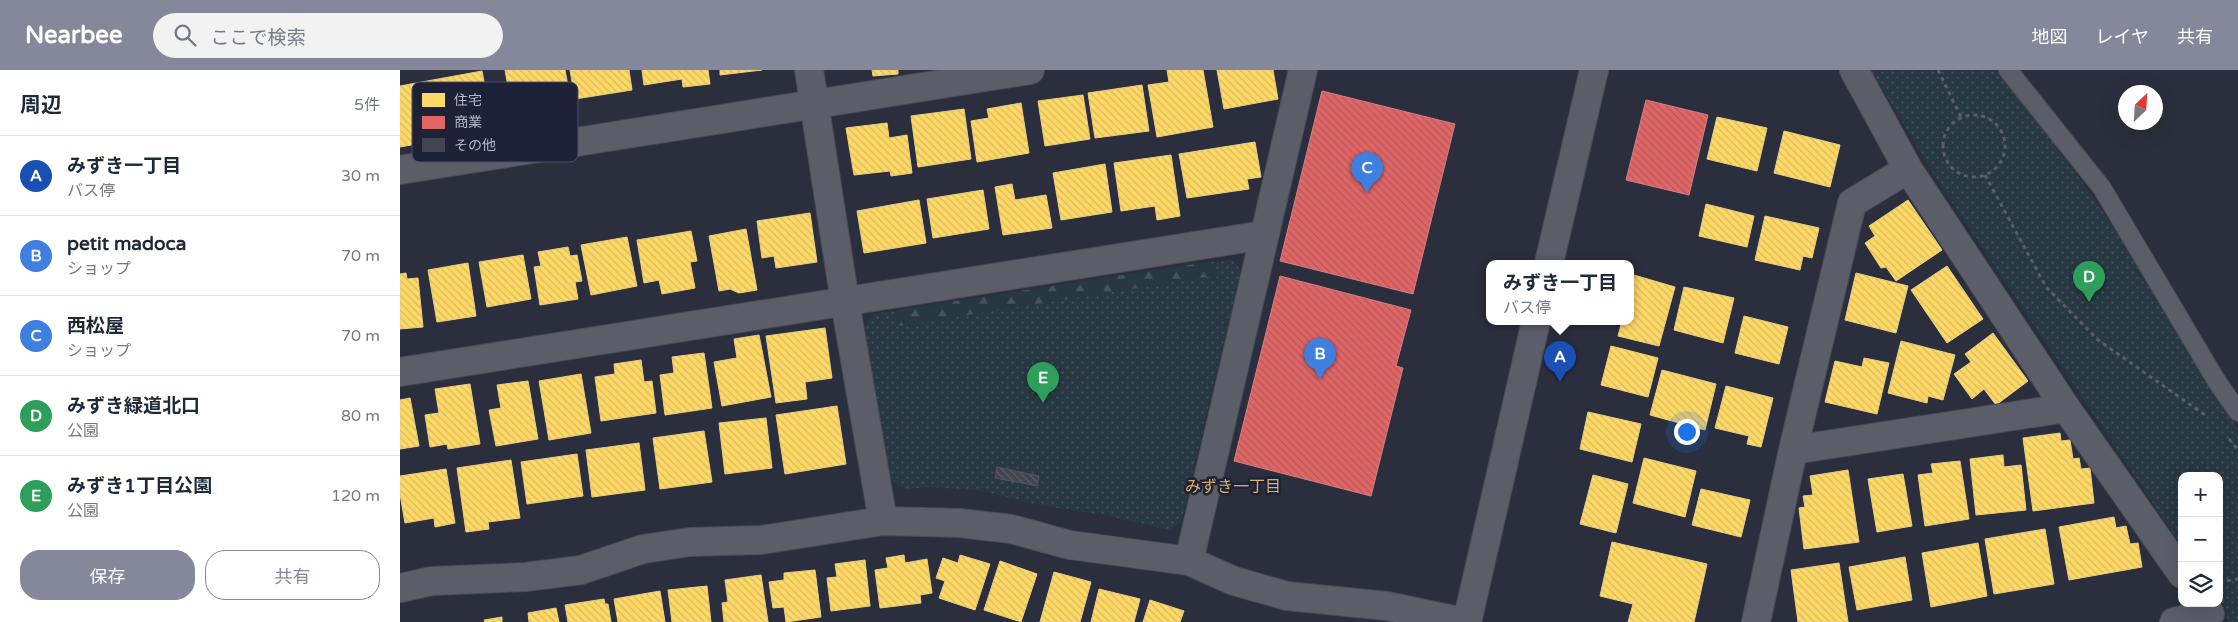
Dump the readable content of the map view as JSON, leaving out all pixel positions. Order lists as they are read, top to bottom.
{
  "districts": ["みずき一丁目"],
  "legend": ["住宅", "商業", "その他"],
  "north": "top right",
  "page": {
    "header": "Nearbee",
    "search": "ここで検索",
    "nav": ["地図", "レイヤ", "共有"],
    "heading": ["周辺", "5件"],
    "list": [
      {
        "mark": "A",
        "name": "みずき一丁目",
        "note": "バス停",
        "value": "30 m"
      },
      {
        "mark": "B",
        "name": "petit madoca",
        "note": "ショップ",
        "value": "70 m"
      },
      {
        "mark": "C",
        "name": "西松屋",
        "note": "ショップ",
        "value": "70 m"
      },
      {
        "mark": "D",
        "name": "みずき緑道北口",
        "note": "公園",
        "value": "80 m"
      },
      {
        "mark": "E",
        "name": "みずき1丁目公園",
        "note": "公園",
        "value": "120 m"
      }
    ],
    "pins": [
      "C",
      "D",
      "B",
      "A",
      "E"
    ],
    "popup": ["みずき一丁目", "バス停"],
    "map_buttons": ["+", "−"],
    "buttons": ["保存", "共有"]
  }
}
